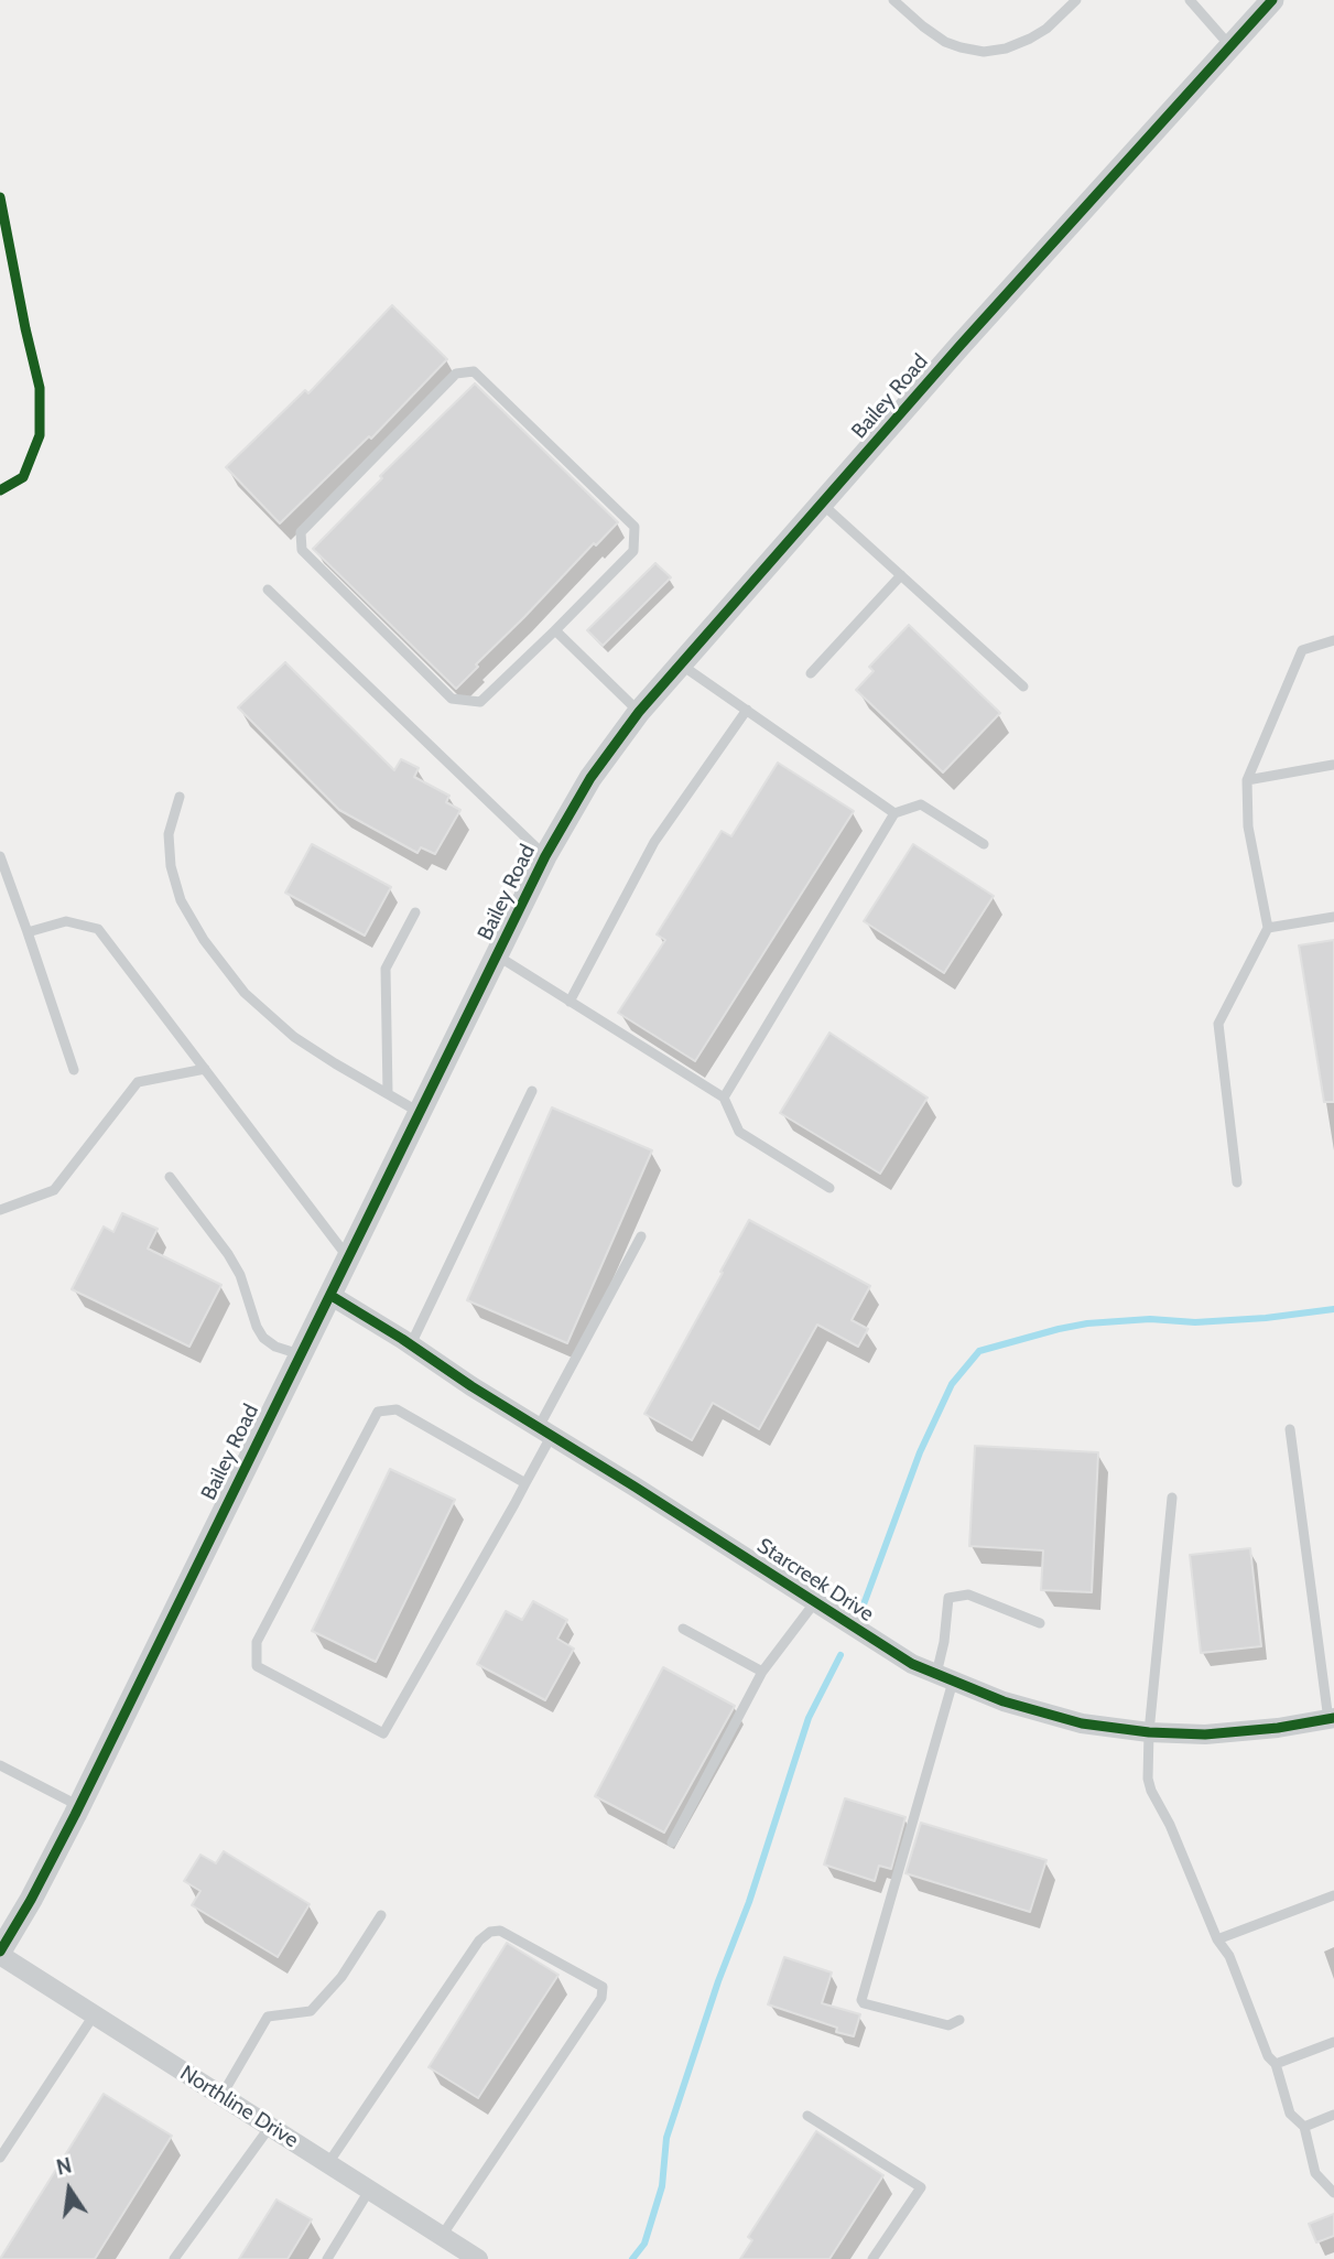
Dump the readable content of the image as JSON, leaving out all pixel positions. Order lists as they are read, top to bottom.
{
  "streets": {
    "street": ["Bailey Road", "Starcreek Drive", "Northline Drive"]
  },
  "crossings": [
    ["Bailey Road", "Starcreek Drive"],
    ["Bailey Road", "Northline Drive"]
  ],
  "north": "top"
}
